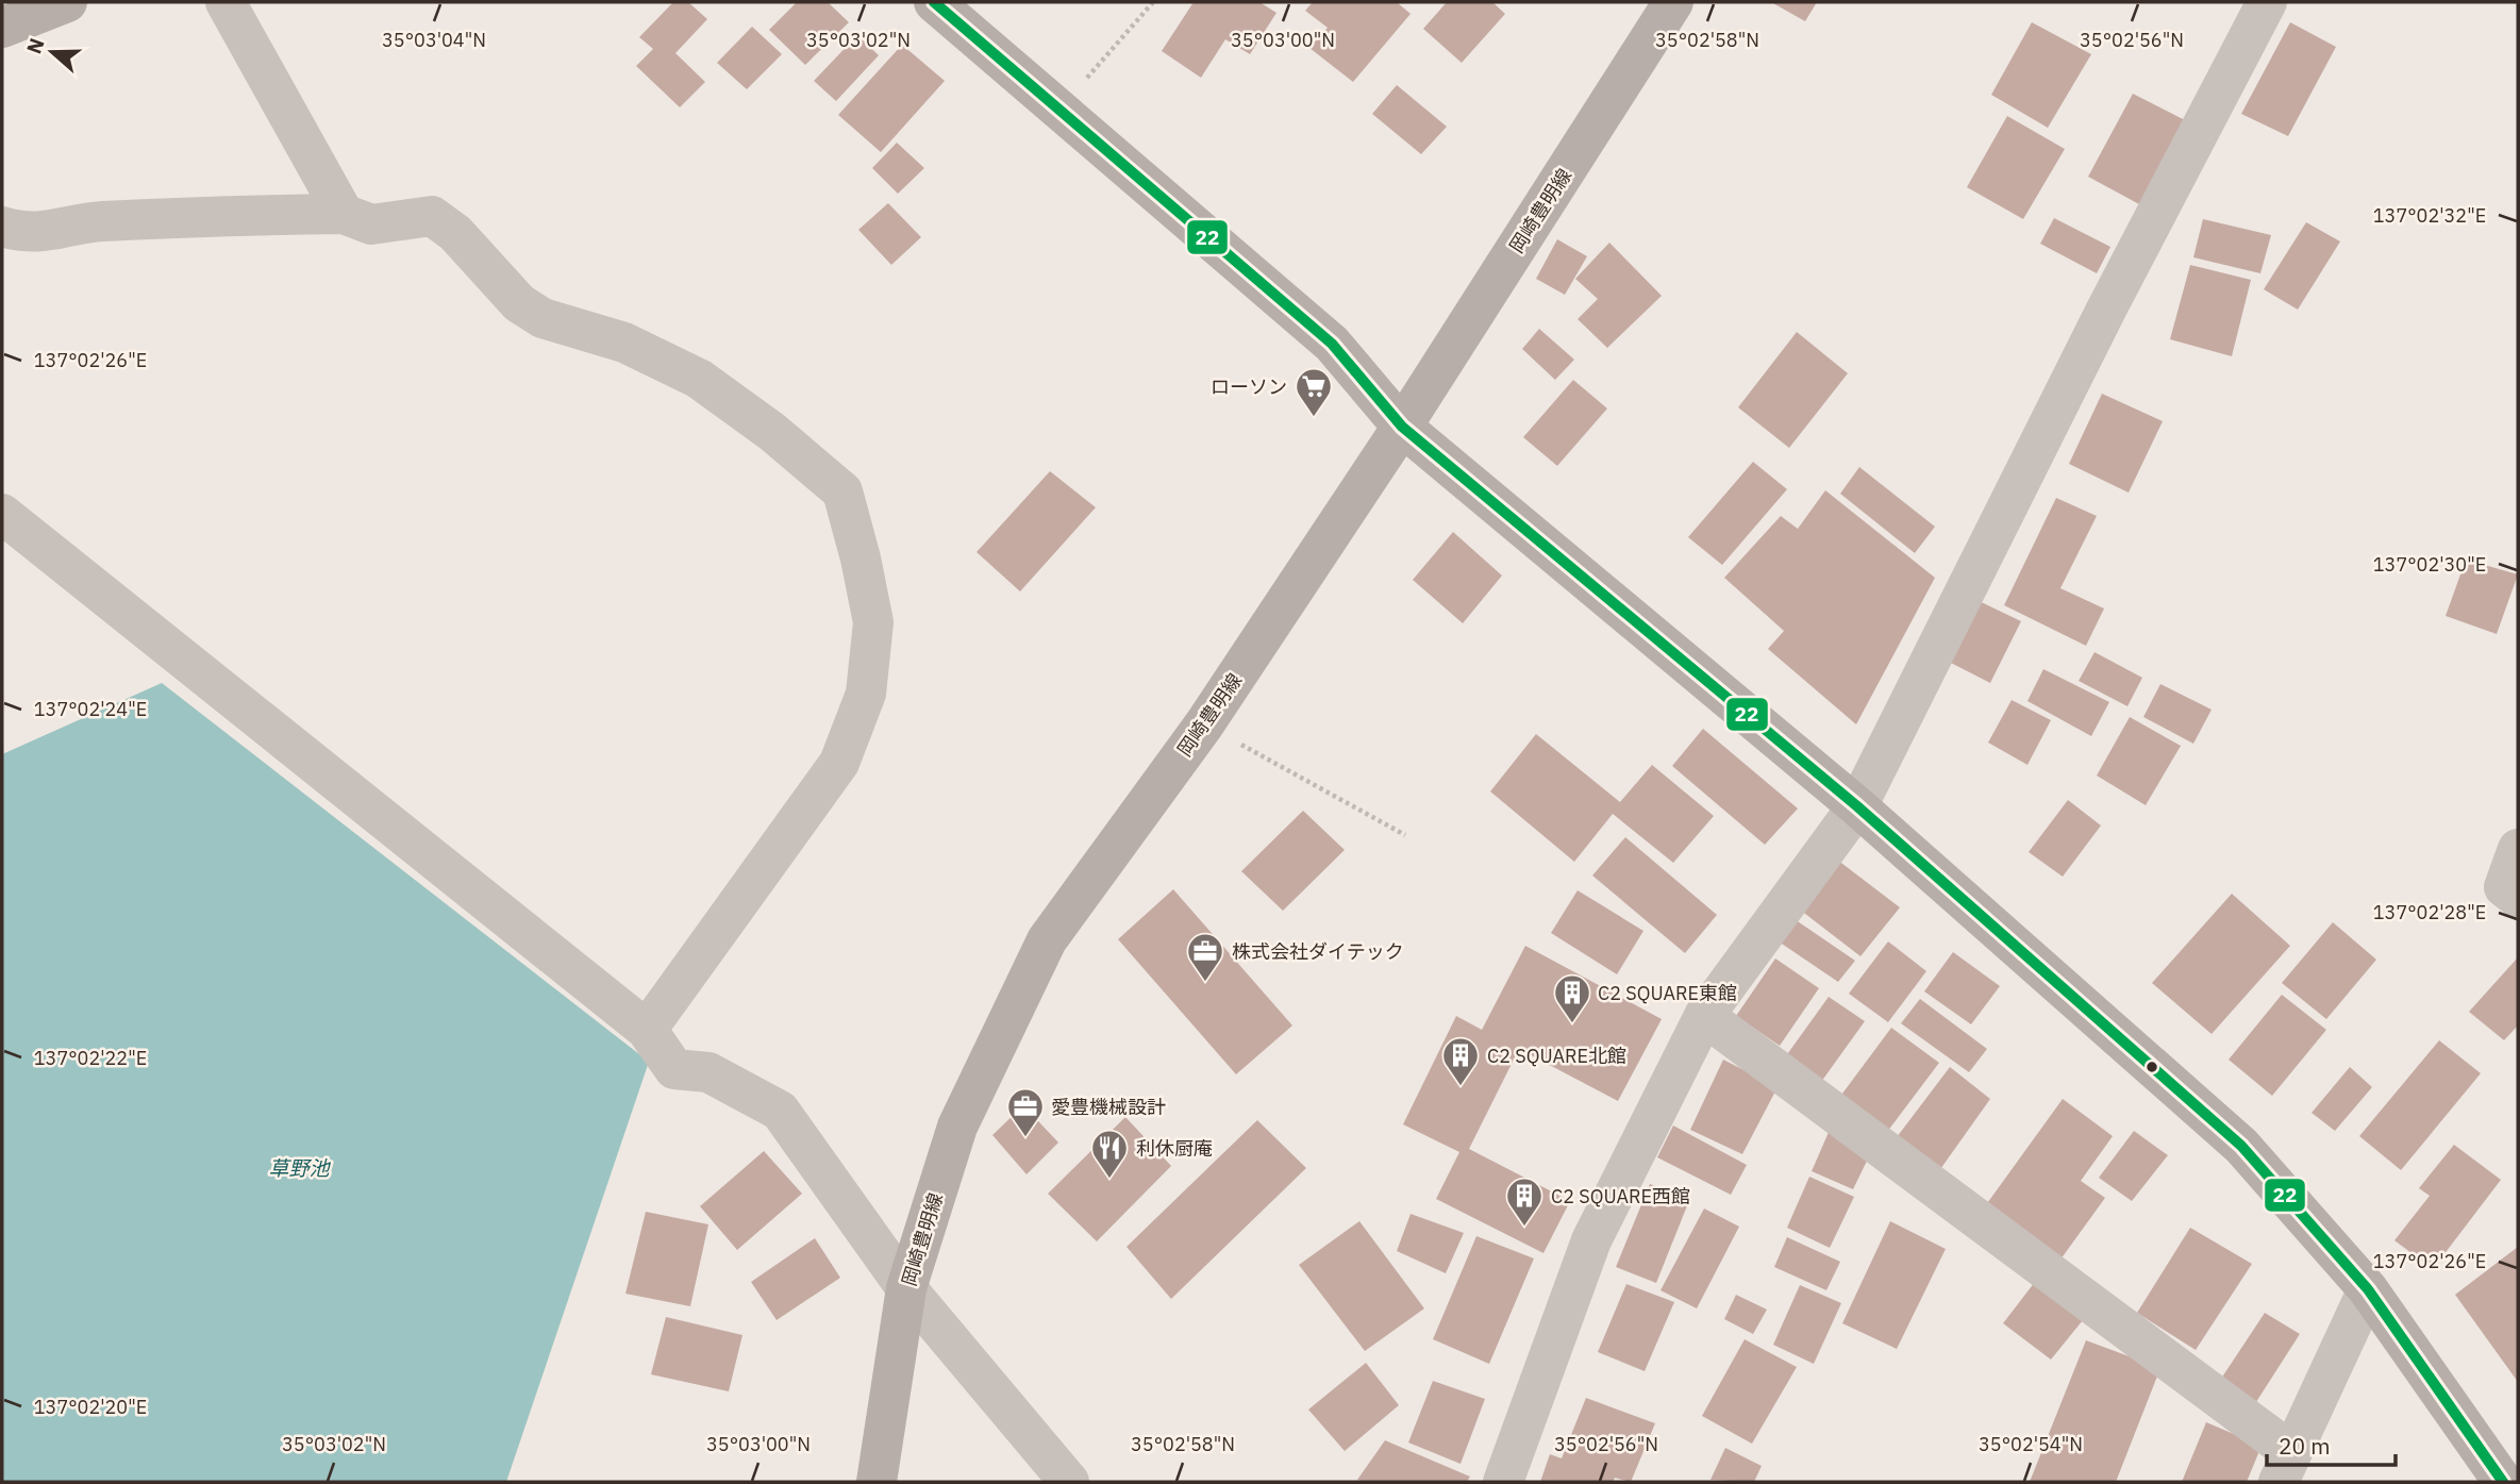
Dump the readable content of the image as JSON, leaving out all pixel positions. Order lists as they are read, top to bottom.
{
  "streets": {
    "main road": ["岡崎豊明線"]
  },
  "water": ["草野池"],
  "places": {
    "supermarket": ["ローソン"],
    "office": ["株式会社ダイテック", "愛豊機械設計"],
    "building": ["C2 SQUARE東館", "C2 SQUARE北館", "C2 SQUARE西館"],
    "restaurant": ["利休厨庵"]
  },
  "lines": ["transit line 22"],
  "scale_bar": "20 m",
  "north": "left",
  "coordinates": [
    "35°03'04\"N",
    "35°03'02\"N",
    "35°03'00\"N",
    "35°02'58\"N",
    "35°02'56\"N",
    "137°02'32\"E",
    "137°02'26\"E",
    "137°02'30\"E",
    "137°02'24\"E",
    "137°02'28\"E",
    "137°02'22\"E",
    "137°02'20\"E",
    "35°02'54\"N"
  ]
}
